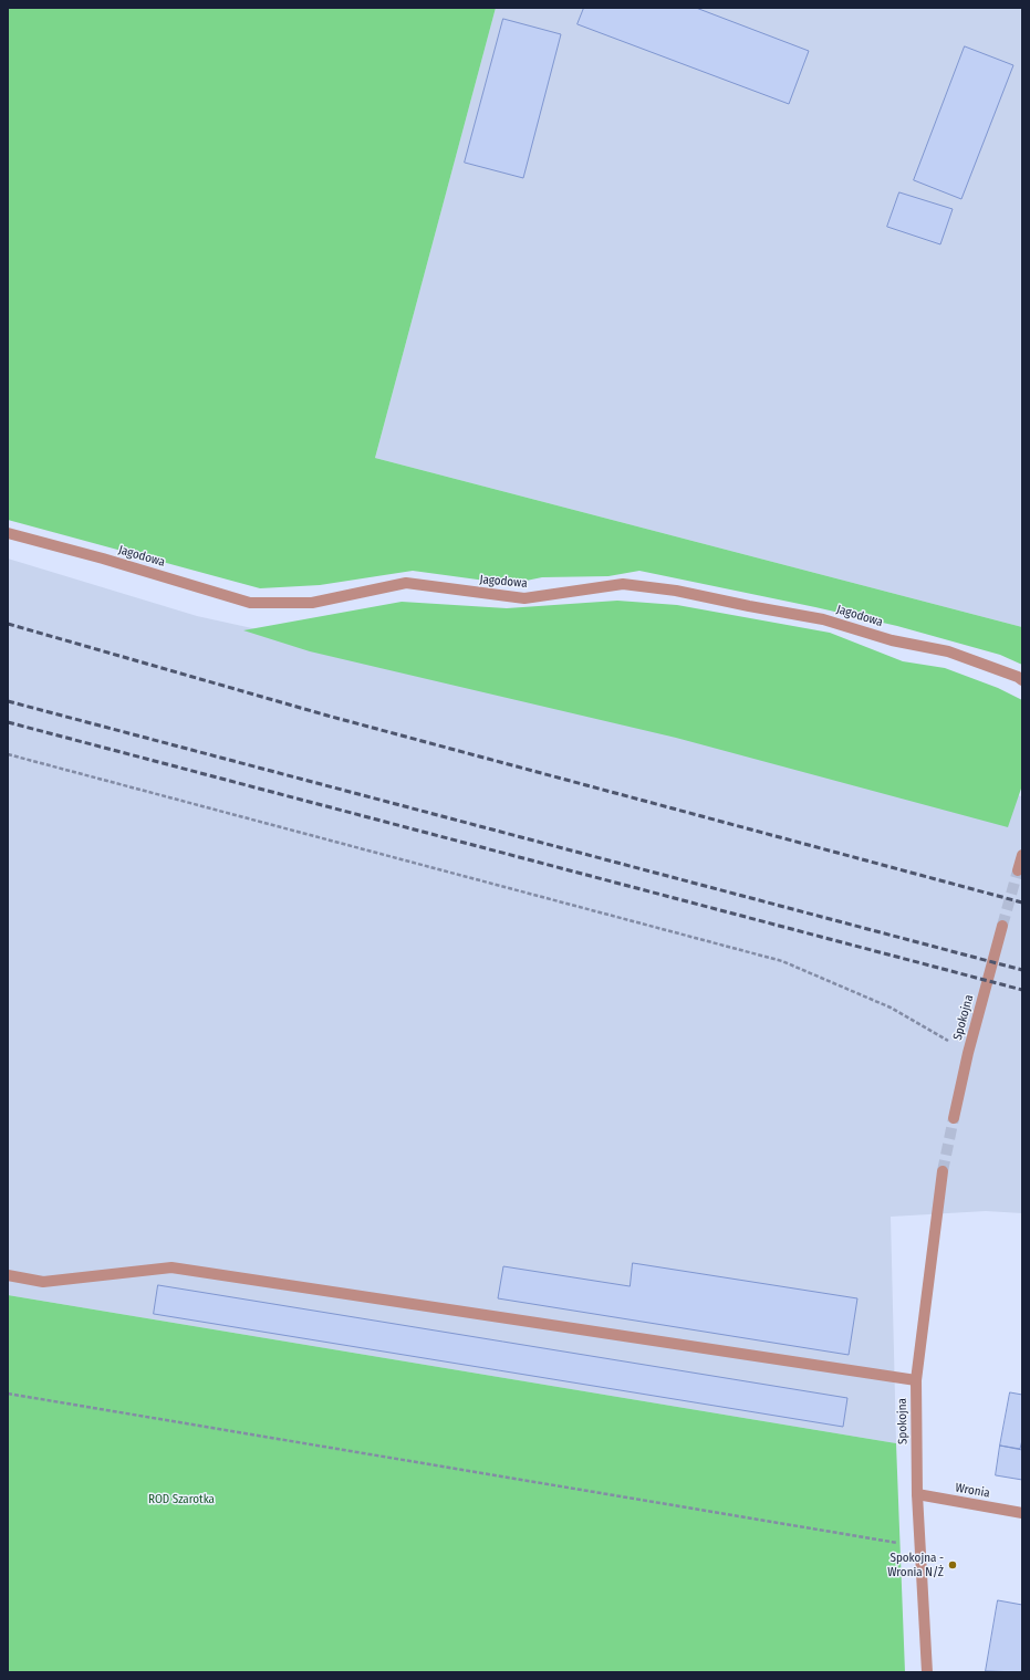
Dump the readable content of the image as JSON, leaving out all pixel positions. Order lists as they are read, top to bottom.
{
  "streets": {
    "street": ["Jagodowa", "Spokojna", "Wronia"]
  },
  "crossings": [
    ["Spokojna", "Wronia"]
  ],
  "parks": ["ROD Szarotka"],
  "places": ["Spokojna - Wronia N/Ż"]
}
